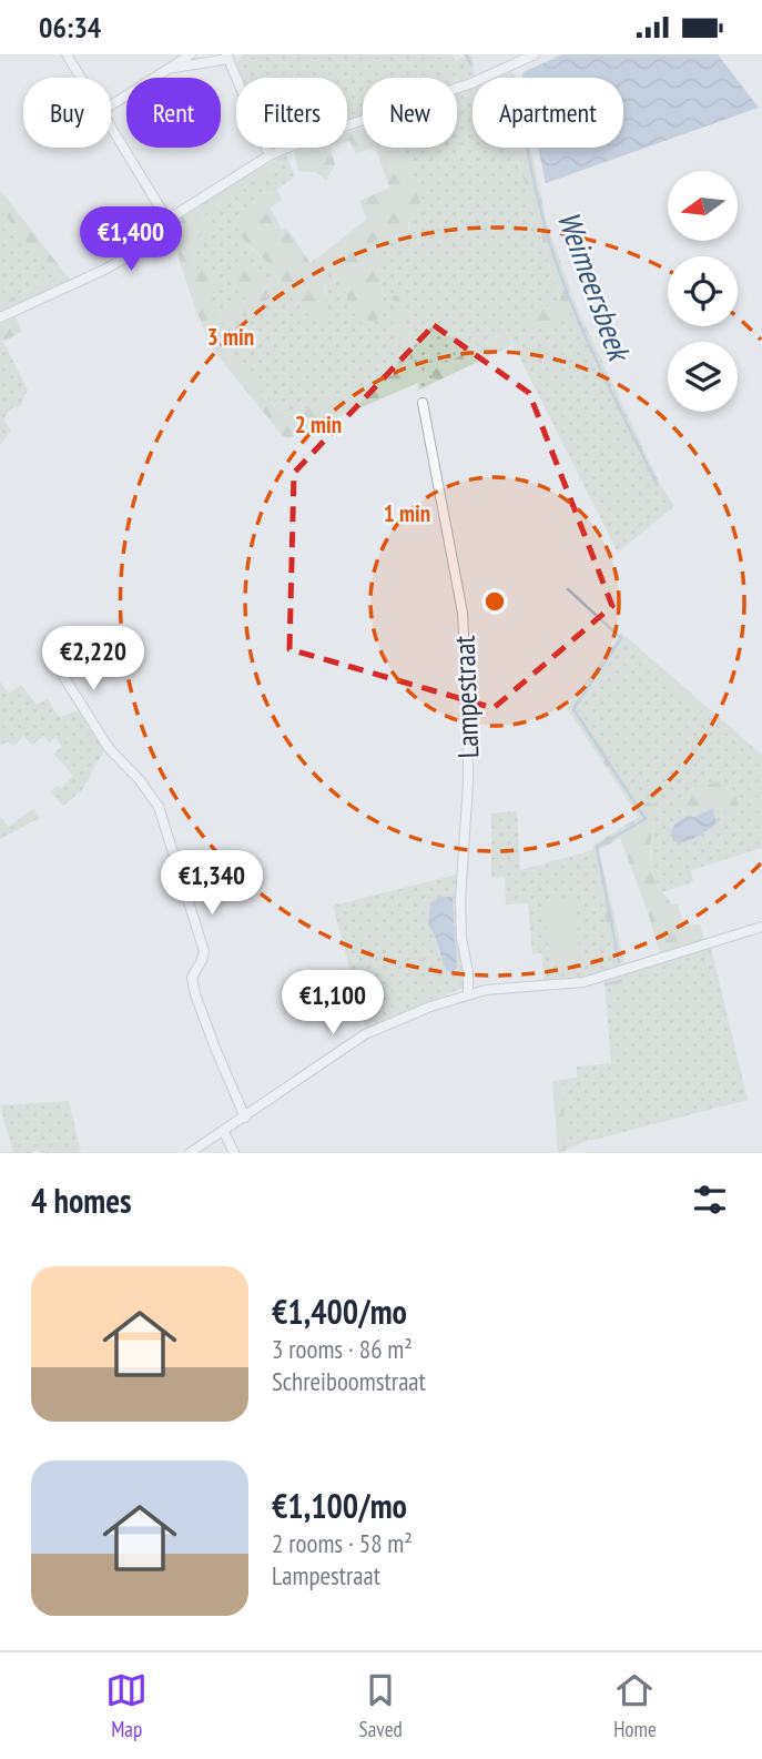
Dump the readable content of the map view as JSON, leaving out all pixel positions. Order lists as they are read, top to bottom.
{
  "streets": {
    "street": ["Lampestraat"]
  },
  "water": ["Weimeersbeek"],
  "north": "left",
  "page": {
    "status": "06:34",
    "chip": [
      "Buy",
      "Rent",
      "Filters",
      "New",
      "Apartment"
    ],
    "price": [
      "€1,400",
      "€2,220",
      "€1,340",
      "€1,100"
    ],
    "heading": "4 homes",
    "list": [
      {
        "name": "€1,400/mo",
        "note": "3 rooms · 86 m² · Schreiboomstraat"
      },
      {
        "name": "€1,100/mo",
        "note": "2 rooms · 58 m² · Lampestraat"
      }
    ],
    "tabs": ["Map", "Saved", "Home"]
  },
  "rings": ["3 min", "2 min", "1 min"]
}
